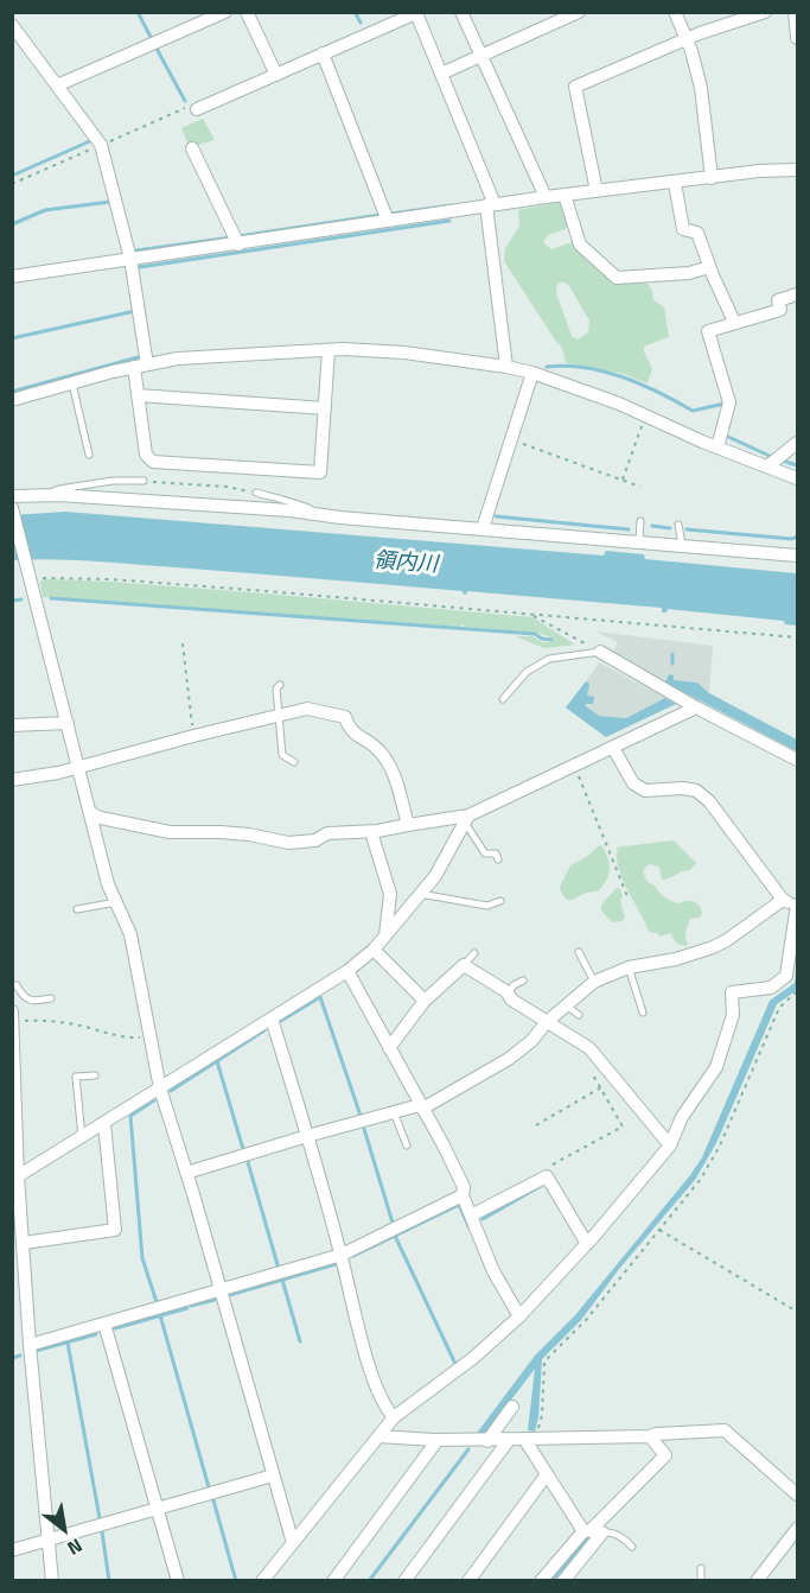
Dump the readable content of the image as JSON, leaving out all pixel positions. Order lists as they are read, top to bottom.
{
  "water": ["領内川"],
  "north": "bottom right"
}
